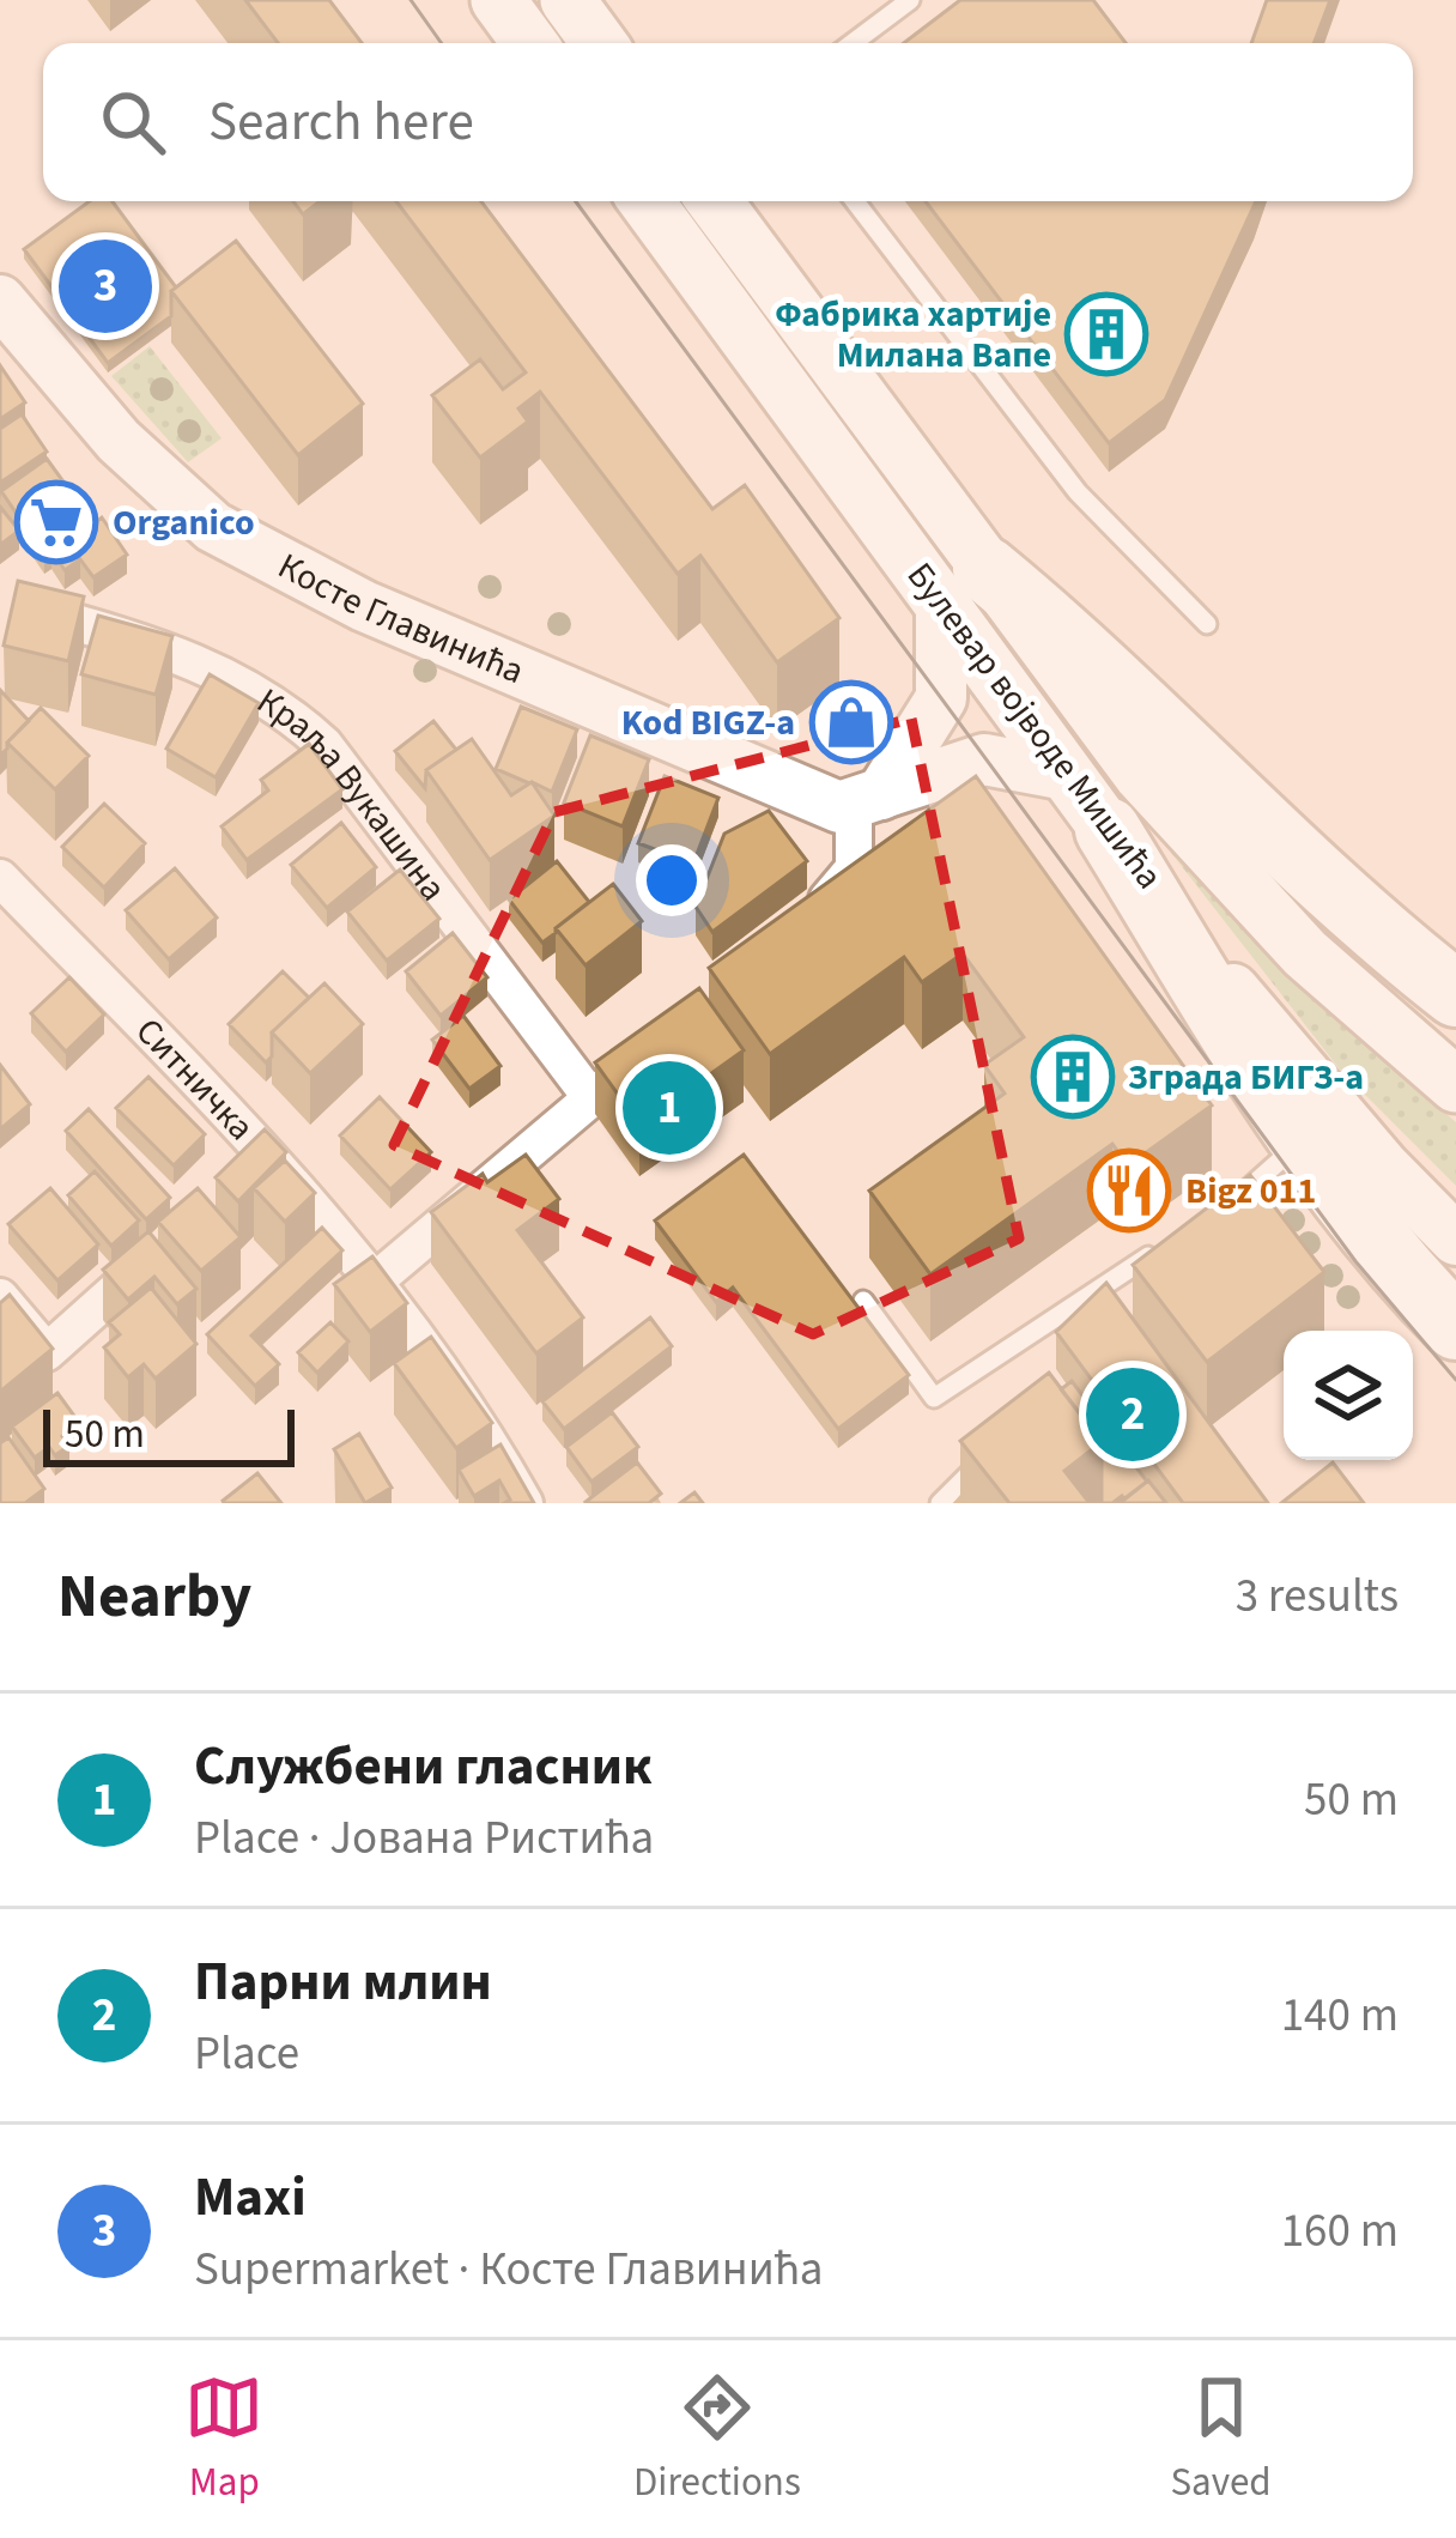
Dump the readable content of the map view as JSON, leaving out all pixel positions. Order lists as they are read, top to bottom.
{
  "streets": {
    "main road": ["Булевар војводе Мишића"],
    "street": ["Косте Главинића", "Краља Вукашина", "Ситничка"]
  },
  "places": {
    "building": ["Фабрика хартије Милана Вапе", "Зграда БИГЗ-а"],
    "supermarket": ["Organico"],
    "shop": ["Kod BIGZ-a"],
    "restaurant": ["Bigz 011"]
  },
  "scale_bar": "50 m",
  "page": {
    "search": "Search here",
    "pins": ["3", "1", "2"],
    "scale": "50 m",
    "heading": ["Nearby", "3 results"],
    "list": [
      {
        "mark": "1",
        "name": "Службени гласник",
        "note": "Place · Јована Ристића",
        "value": "50 m"
      },
      {
        "mark": "2",
        "name": "Парни млин",
        "note": "Place",
        "value": "140 m"
      },
      {
        "mark": "3",
        "name": "Maxi",
        "note": "Supermarket · Косте Главинића",
        "value": "160 m"
      }
    ],
    "nav": ["Map", "Directions", "Saved"]
  }
}
